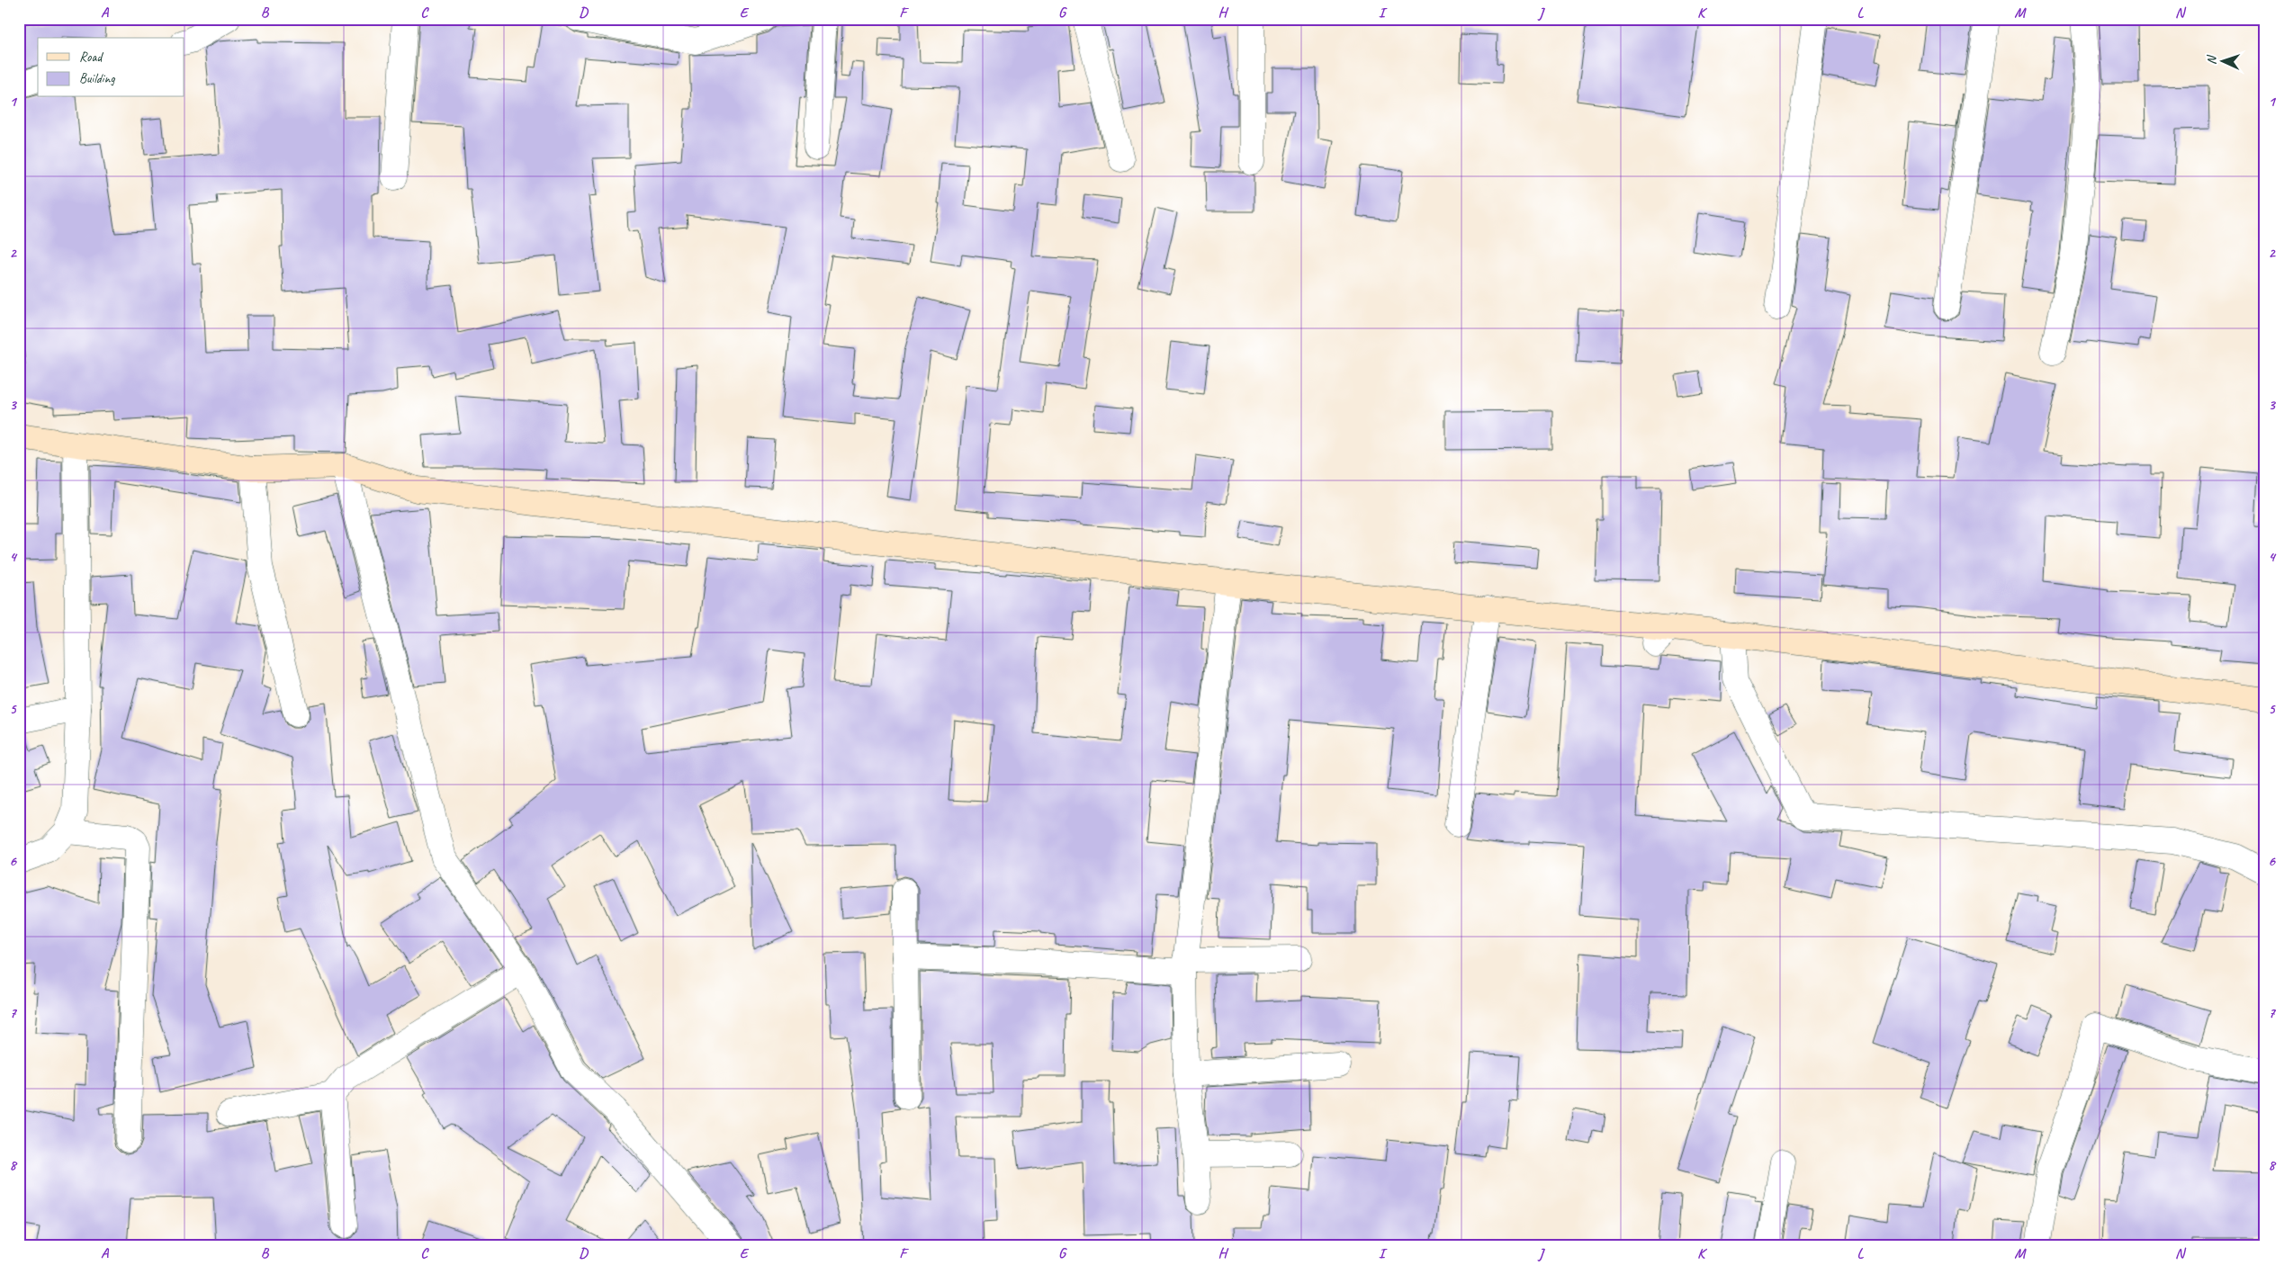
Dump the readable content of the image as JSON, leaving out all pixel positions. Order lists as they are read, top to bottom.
{
  "legend": ["Road", "Building"],
  "north": "left",
  "grid": {
    "columns": [
      "A",
      "B",
      "C",
      "D",
      "E",
      "F",
      "G",
      "H",
      "I",
      "J",
      "K",
      "L",
      "M",
      "N"
    ],
    "rows": [
      "1",
      "2",
      "3",
      "4",
      "5",
      "6",
      "7",
      "8"
    ]
  }
}
